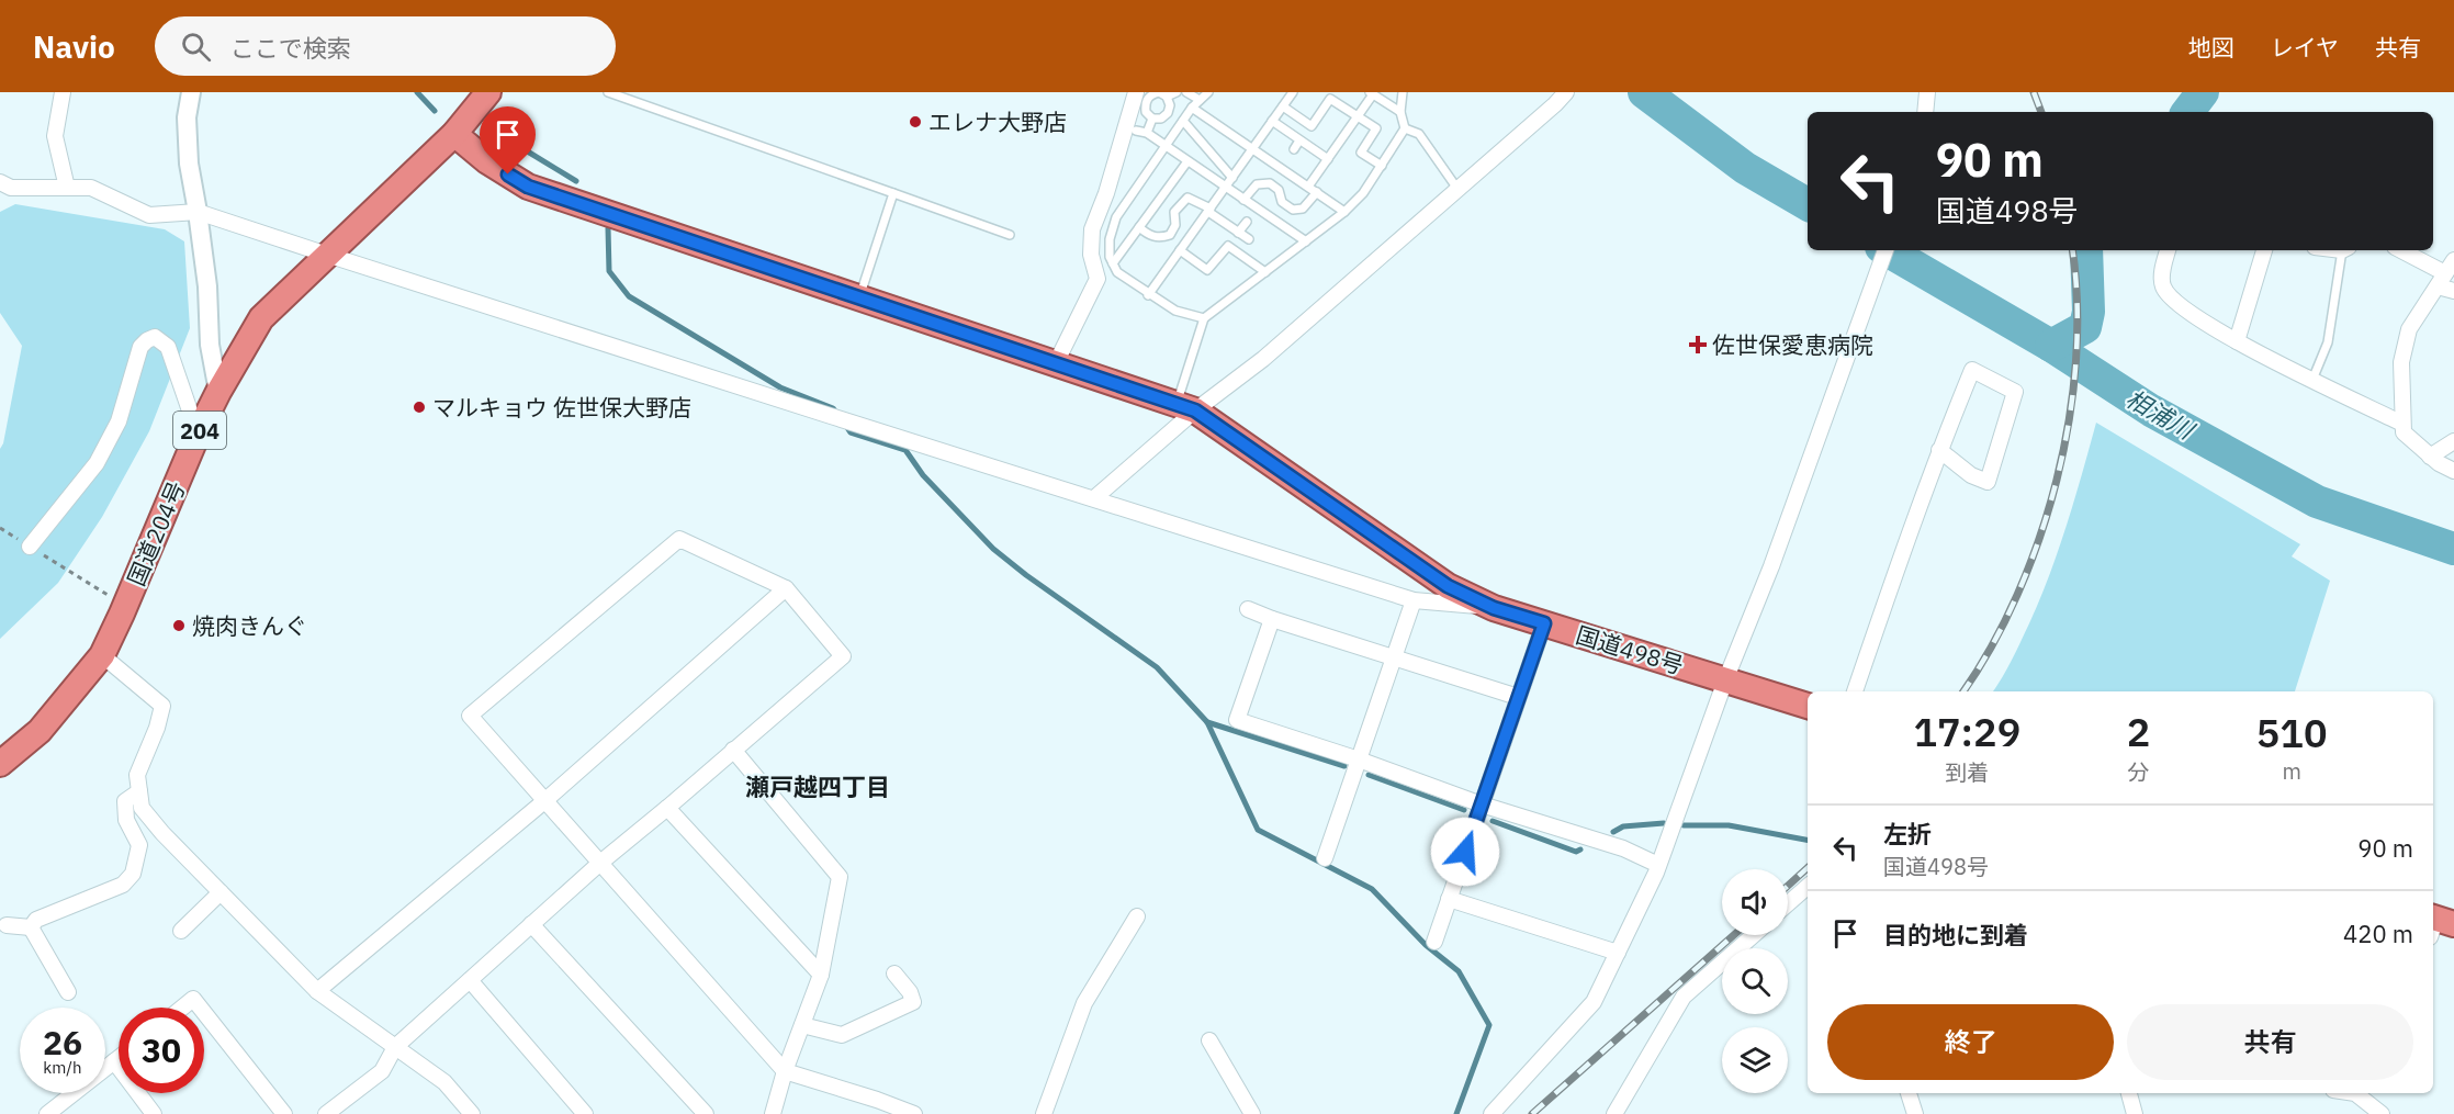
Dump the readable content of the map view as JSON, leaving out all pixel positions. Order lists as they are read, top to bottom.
{
  "streets": {
    "highway": ["204", "国道204号", "国道498号"]
  },
  "crossings": [
    ["国道204号", "国道498号"]
  ],
  "districts": ["瀬戸越四丁目"],
  "water": ["相浦川"],
  "places": {
    "other": ["エレナ大野店", "マルキョウ 佐世保大野店", "焼肉きんぐ"],
    "health": ["佐世保愛恵病院"]
  },
  "page": {
    "header": "Navio",
    "search": "ここで検索",
    "nav": ["地図", "レイヤ", "共有"],
    "turn": ["90 m", "国道498号"],
    "eta": [
      "17:29",
      "到着",
      "2",
      "分",
      "510",
      "m"
    ],
    "list": [
      {
        "name": "左折",
        "note": "国道498号",
        "value": "90 m"
      },
      {
        "name": "目的地に到着",
        "value": "420 m"
      }
    ],
    "buttons": ["終了", "共有"],
    "speed": "26 km/h",
    "limit": "30"
  }
}
